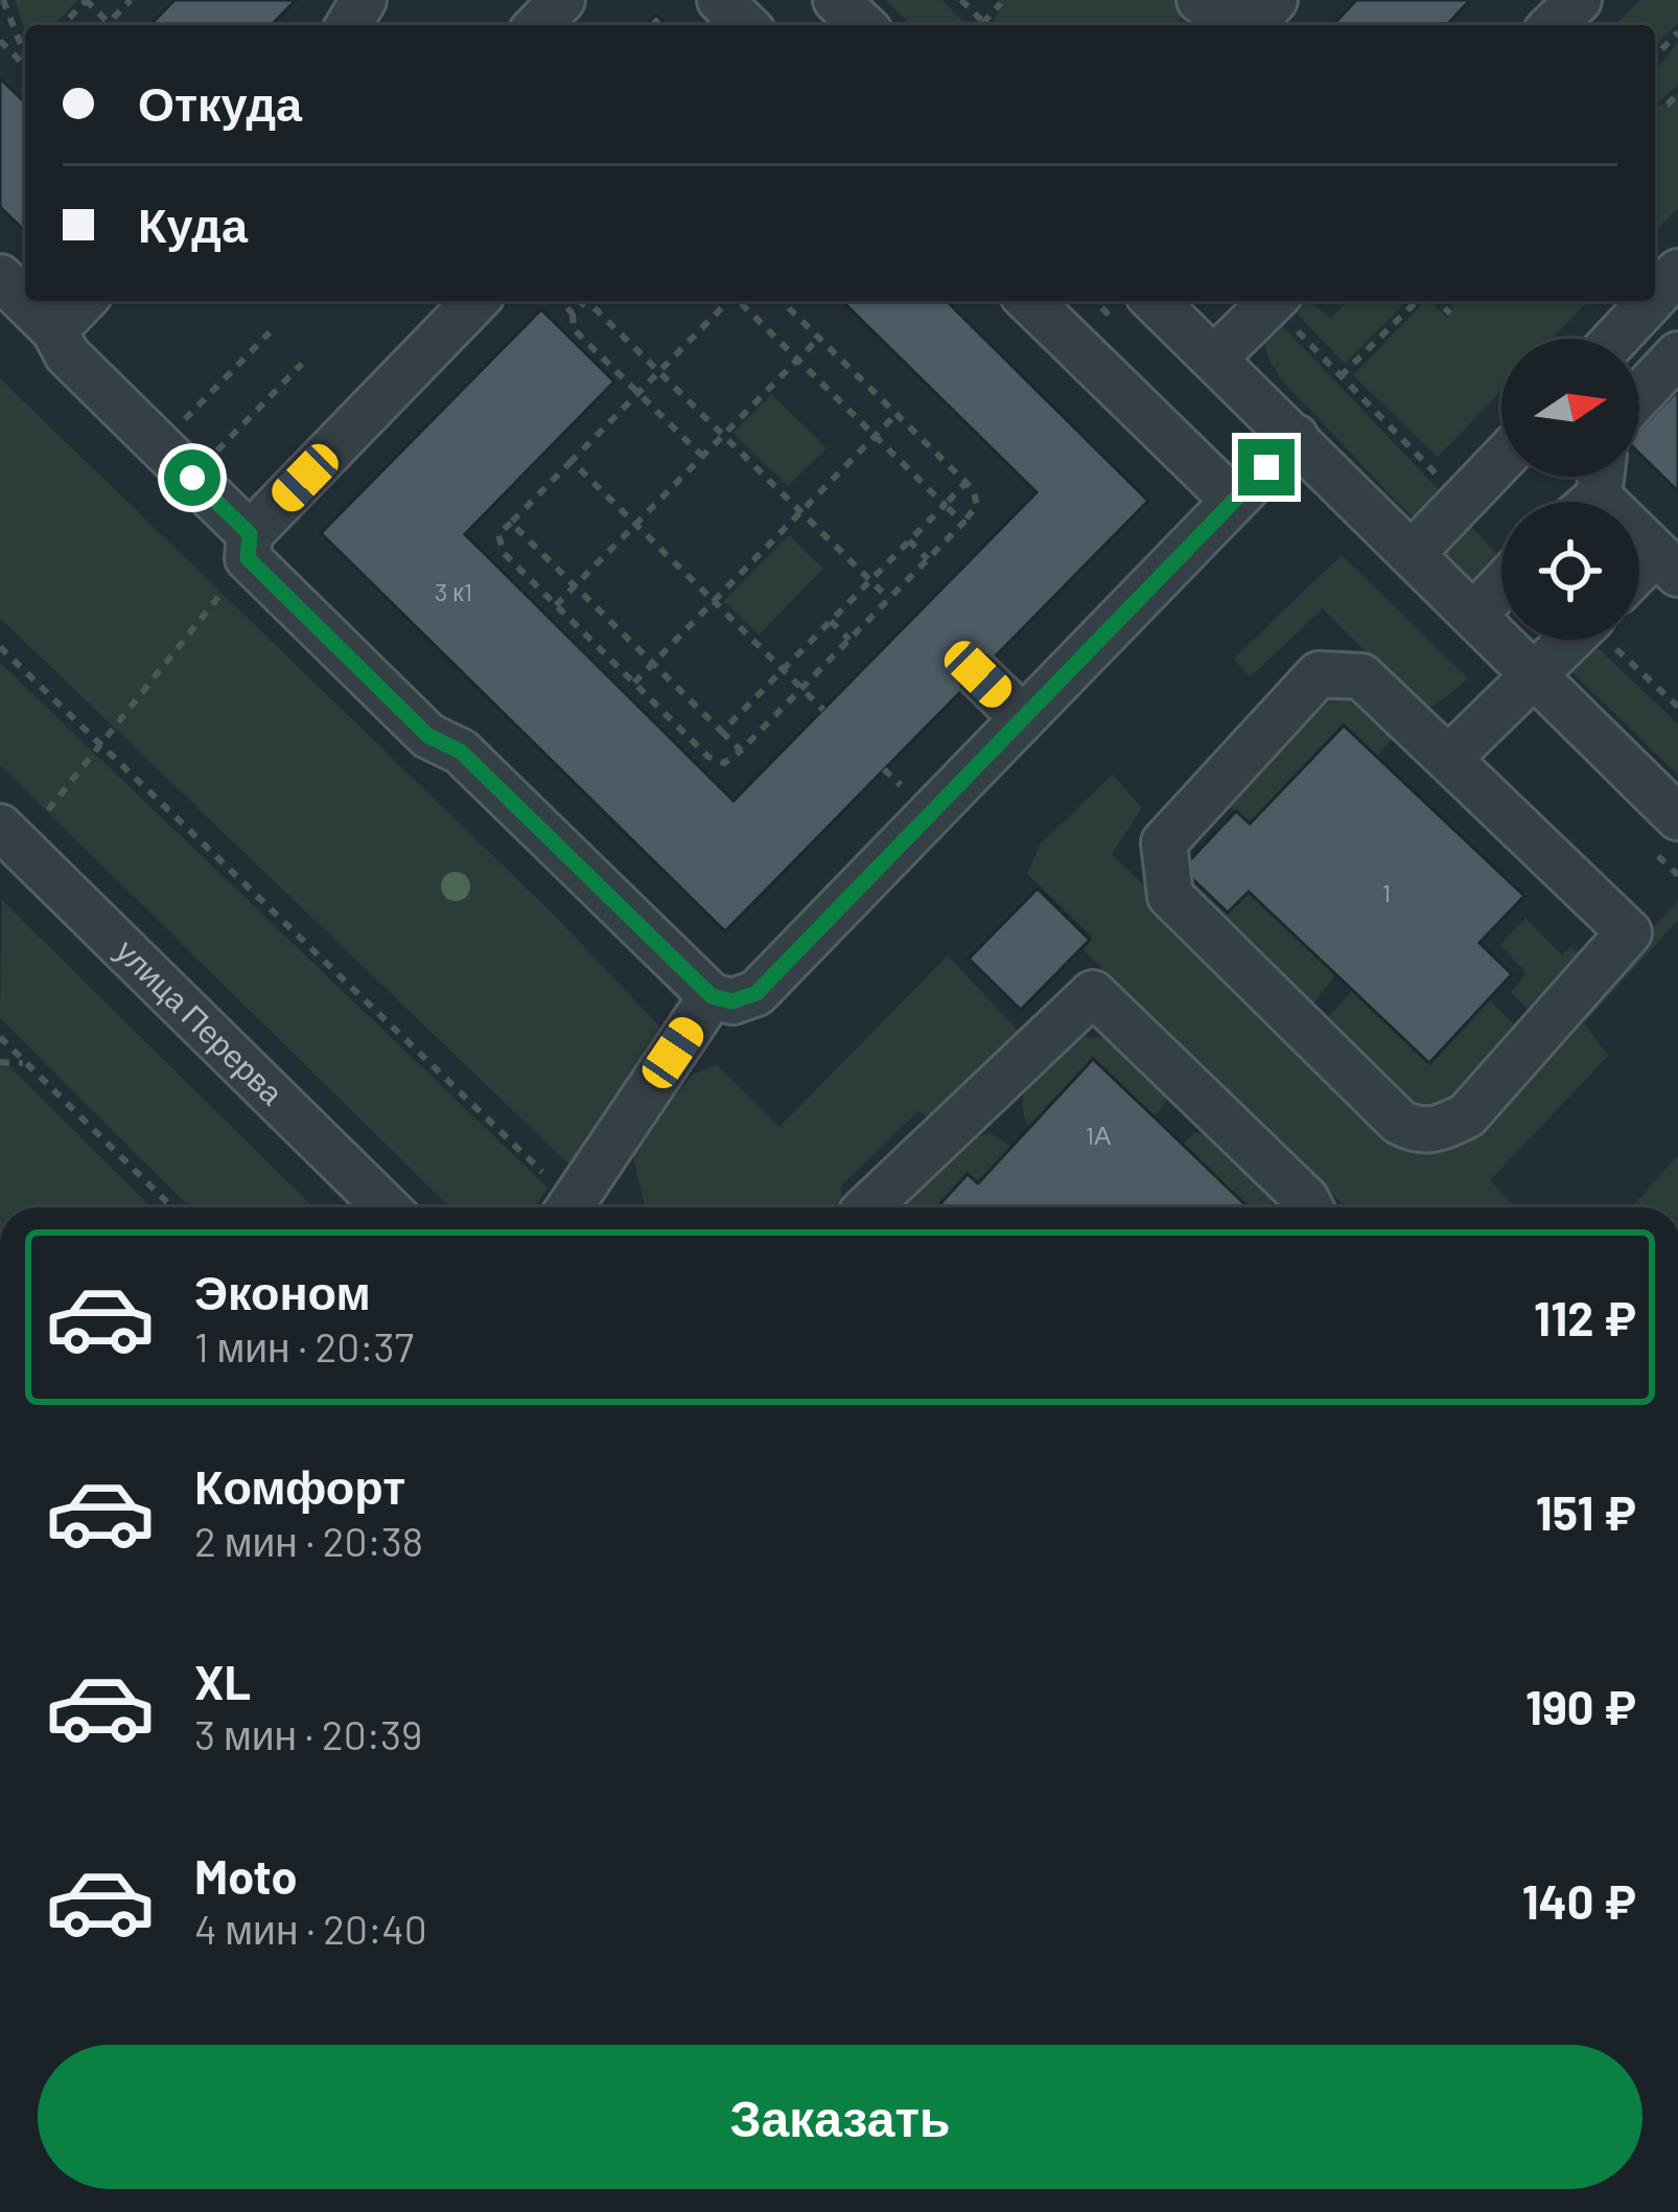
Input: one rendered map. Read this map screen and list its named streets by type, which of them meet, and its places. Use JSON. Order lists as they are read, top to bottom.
{
  "streets": {
    "street": ["улица Перерва"]
  },
  "house_numbers": ["3 к1", "1", "1А"],
  "north": "right",
  "page": {
    "banner": ["Откуда", "Куда"],
    "list": [
      {
        "name": "Эконом",
        "note": "1 мин · 20:37",
        "value": "112 ₽"
      },
      {
        "name": "Комфорт",
        "note": "2 мин · 20:38",
        "value": "151 ₽"
      },
      {
        "name": "XL",
        "note": "3 мин · 20:39",
        "value": "190 ₽"
      },
      {
        "name": "Moto",
        "note": "4 мин · 20:40",
        "value": "140 ₽"
      }
    ],
    "buttons": "Заказать"
  }
}
